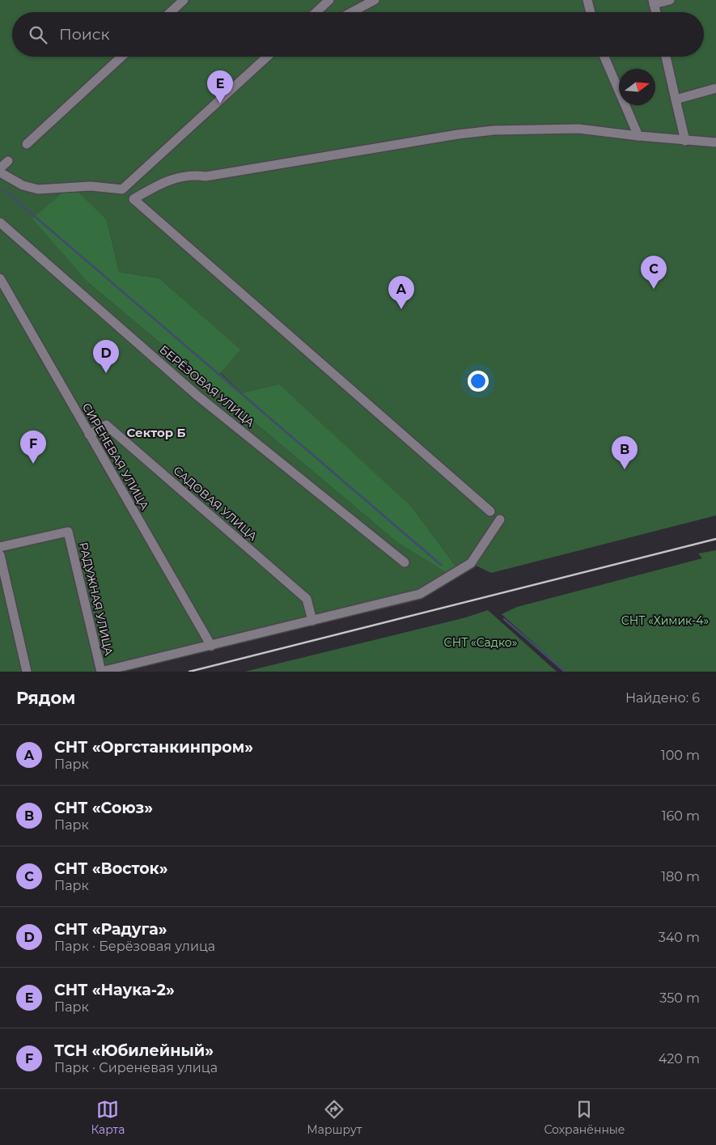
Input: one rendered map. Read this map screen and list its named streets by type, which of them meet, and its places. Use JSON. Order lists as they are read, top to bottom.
{
  "streets": {
    "street": [
      "БЕРЁЗОВАЯ УЛИЦА",
      "СИРЕНЕВАЯ УЛИЦА",
      "САДОВАЯ УЛИЦА",
      "РАДУЖНАЯ УЛИЦА"
    ]
  },
  "crossings": [
    ["СИРЕНЕВАЯ УЛИЦА", "САДОВАЯ УЛИЦА"]
  ],
  "districts": ["Сектор Б"],
  "parks": ["СНТ «Химик-4»", "СНТ «Садко»"],
  "north": "right",
  "page": {
    "search": "Поиск",
    "pins": [
      "E",
      "C",
      "A",
      "D",
      "F",
      "B"
    ],
    "heading": ["Рядом", "Найдено: 6"],
    "list": [
      {
        "mark": "A",
        "name": "СНТ «Оргстанкинпром»",
        "note": "Парк",
        "value": "100 m"
      },
      {
        "mark": "B",
        "name": "СНТ «Союз»",
        "note": "Парк",
        "value": "160 m"
      },
      {
        "mark": "C",
        "name": "СНТ «Восток»",
        "note": "Парк",
        "value": "180 m"
      },
      {
        "mark": "D",
        "name": "СНТ «Радуга»",
        "note": "Парк · Берёзовая улица",
        "value": "340 m"
      },
      {
        "mark": "E",
        "name": "СНТ «Наука-2»",
        "note": "Парк",
        "value": "350 m"
      },
      {
        "mark": "F",
        "name": "ТСН «Юбилейный»",
        "note": "Парк · Сиреневая улица",
        "value": "420 m"
      }
    ],
    "nav": ["Карта", "Маршрут", "Сохранённые"]
  }
}
